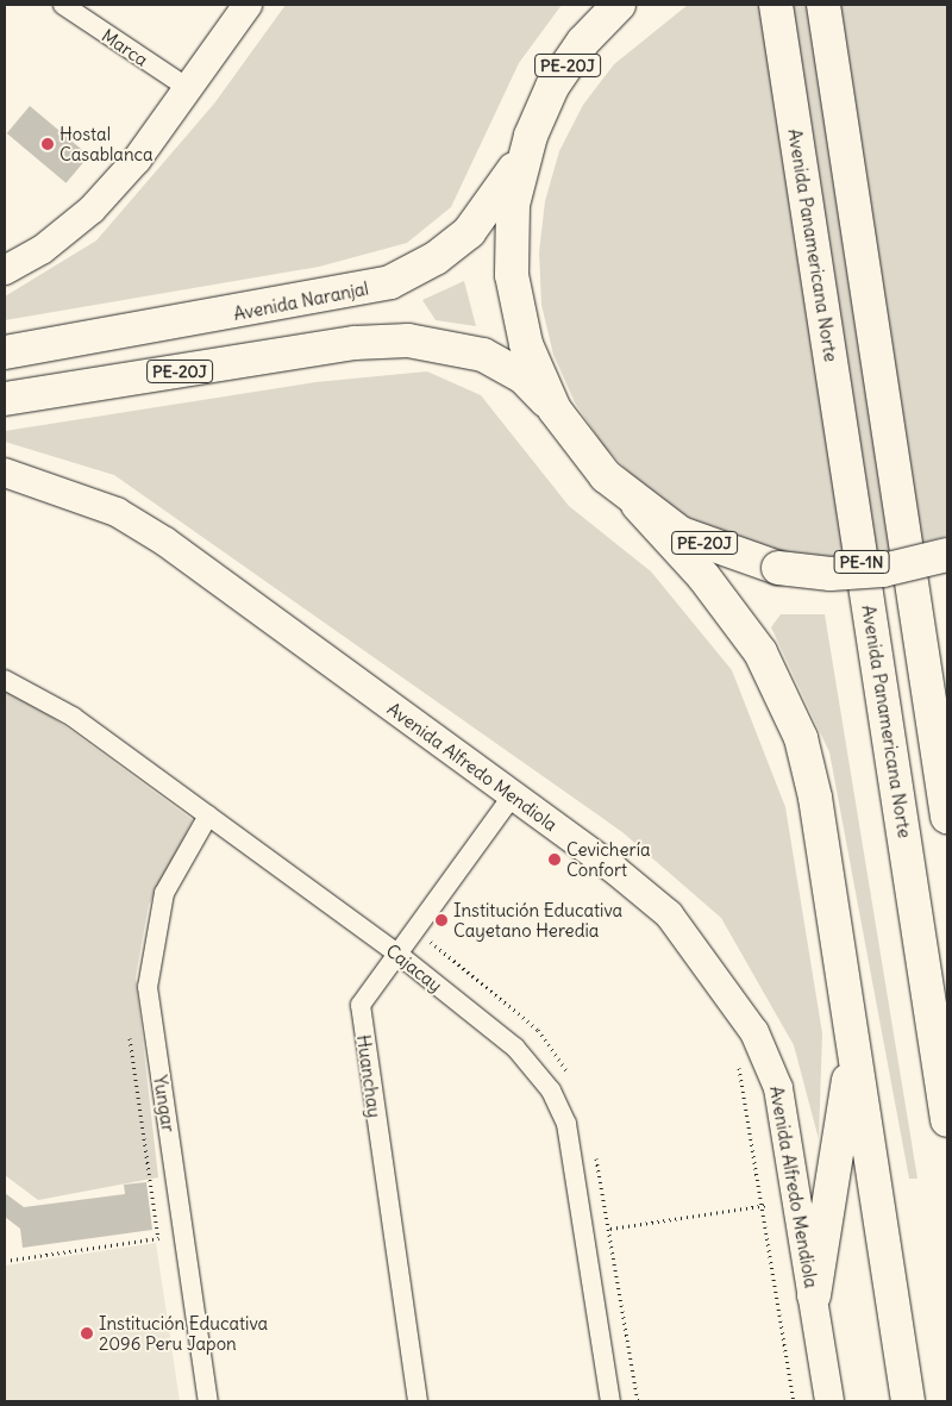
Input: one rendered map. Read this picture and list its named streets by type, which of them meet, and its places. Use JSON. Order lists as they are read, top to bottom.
{
  "streets": {
    "highway": [
      "PE-20J",
      "Avenida Panamericana Norte",
      "Avenida Naranjal",
      "PE-1N"
    ],
    "main road": ["Avenida Alfredo Mendiola"],
    "street": [
      "Marca",
      "Cajacay",
      "Huanchay",
      "Yungar"
    ]
  },
  "crossings": [
    ["PE-20J", "Avenida Naranjal"],
    ["Avenida Alfredo Mendiola", "Huanchay"],
    ["Cajacay", "Huanchay"],
    ["Cajacay", "Yungar"]
  ],
  "places": [
    "Hostal Casablanca",
    "Cevichería Confort",
    "Institución Educativa Cayetano Heredia",
    "Institución Educativa 2096 Peru Japon"
  ]
}
